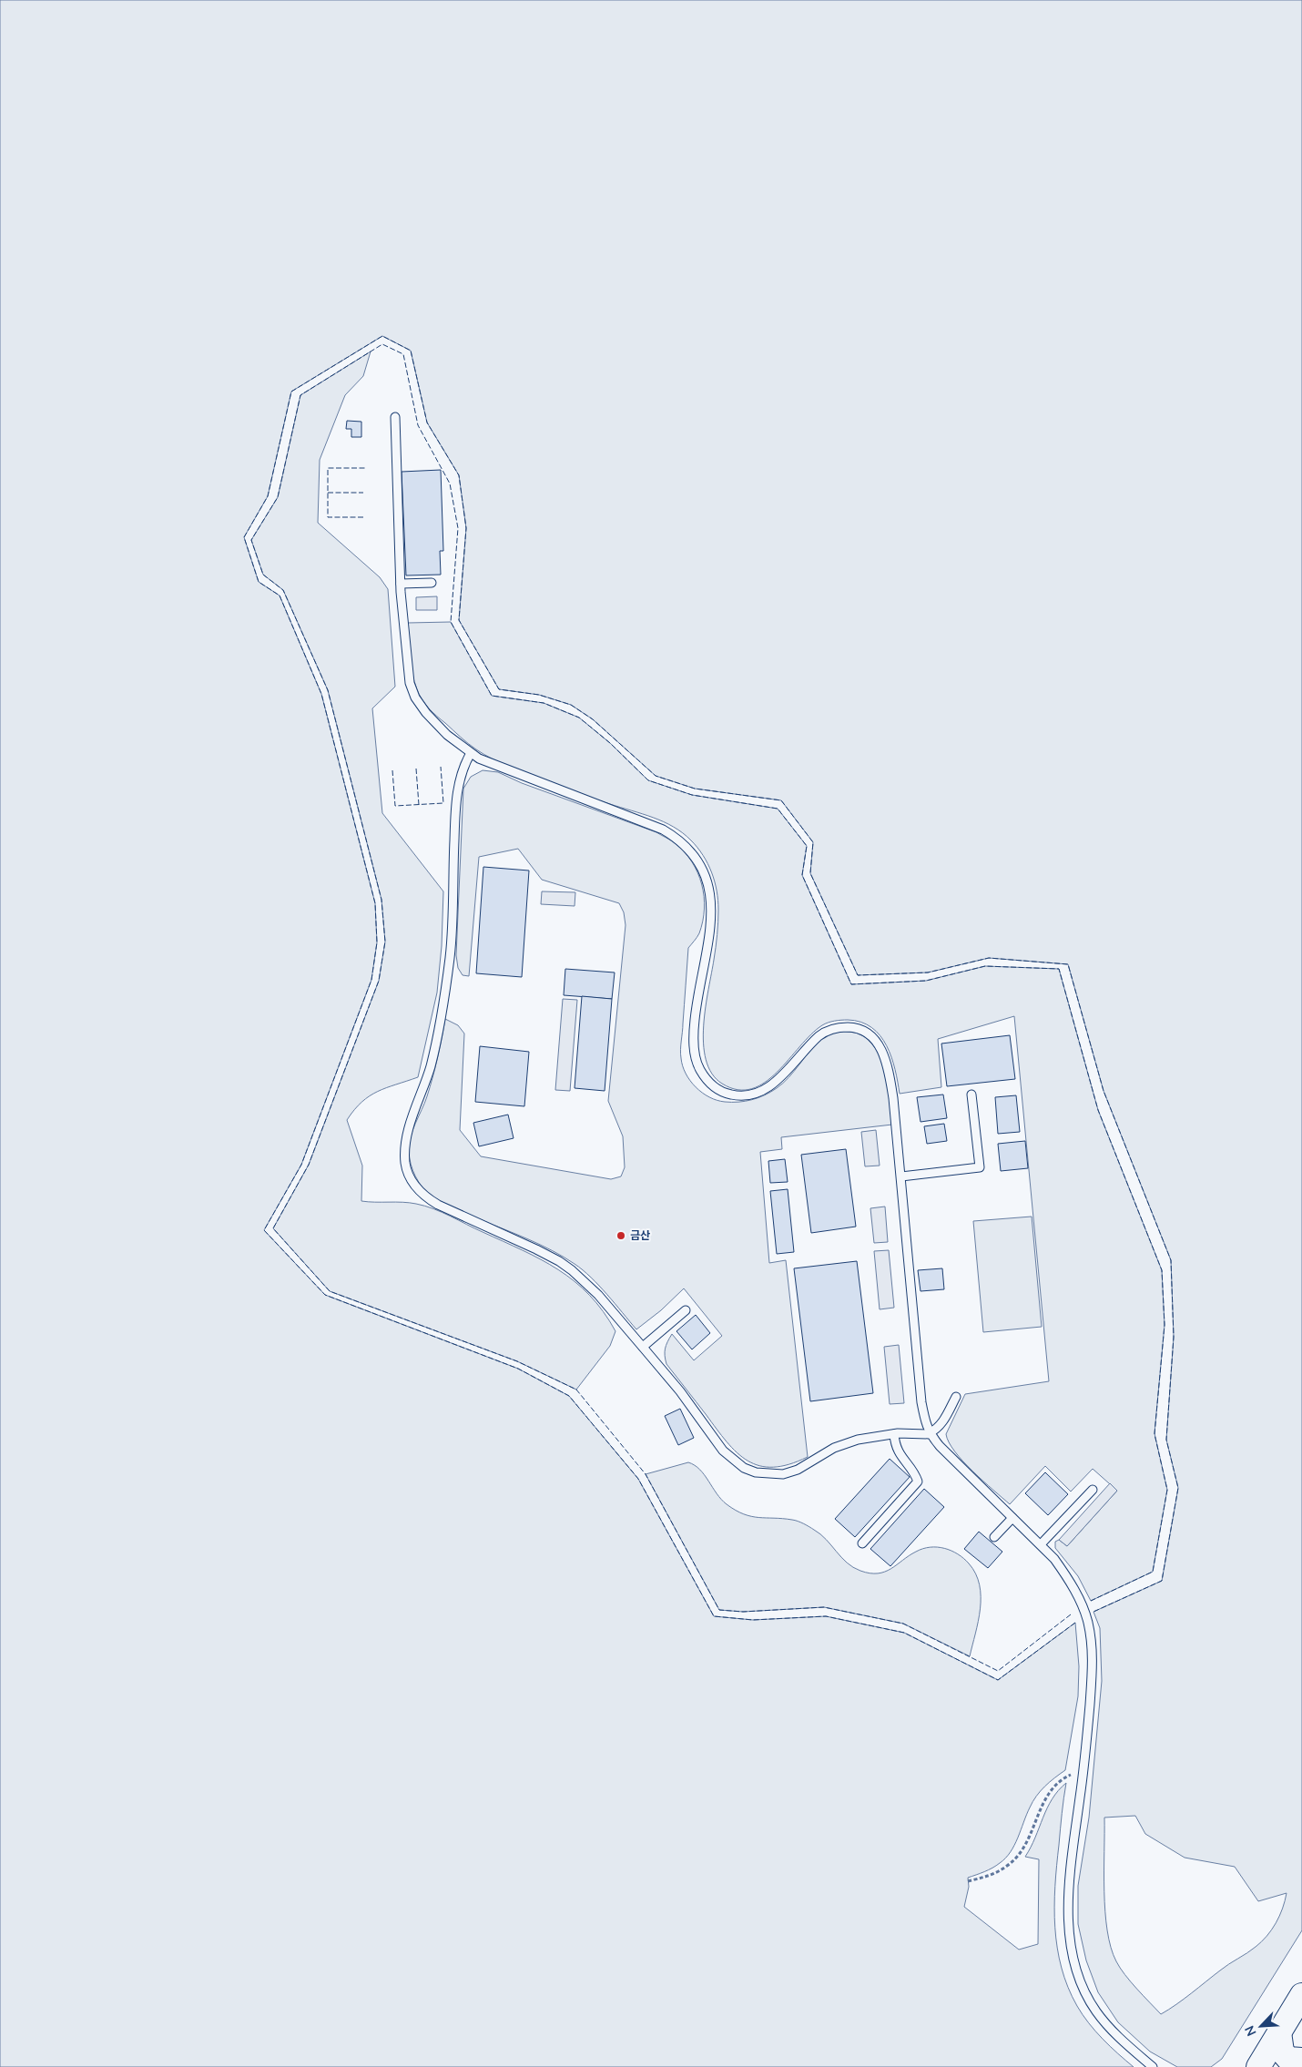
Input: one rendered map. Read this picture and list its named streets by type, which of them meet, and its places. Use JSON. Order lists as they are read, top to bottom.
{
  "places": ["금산"],
  "north": "bottom left"
}
